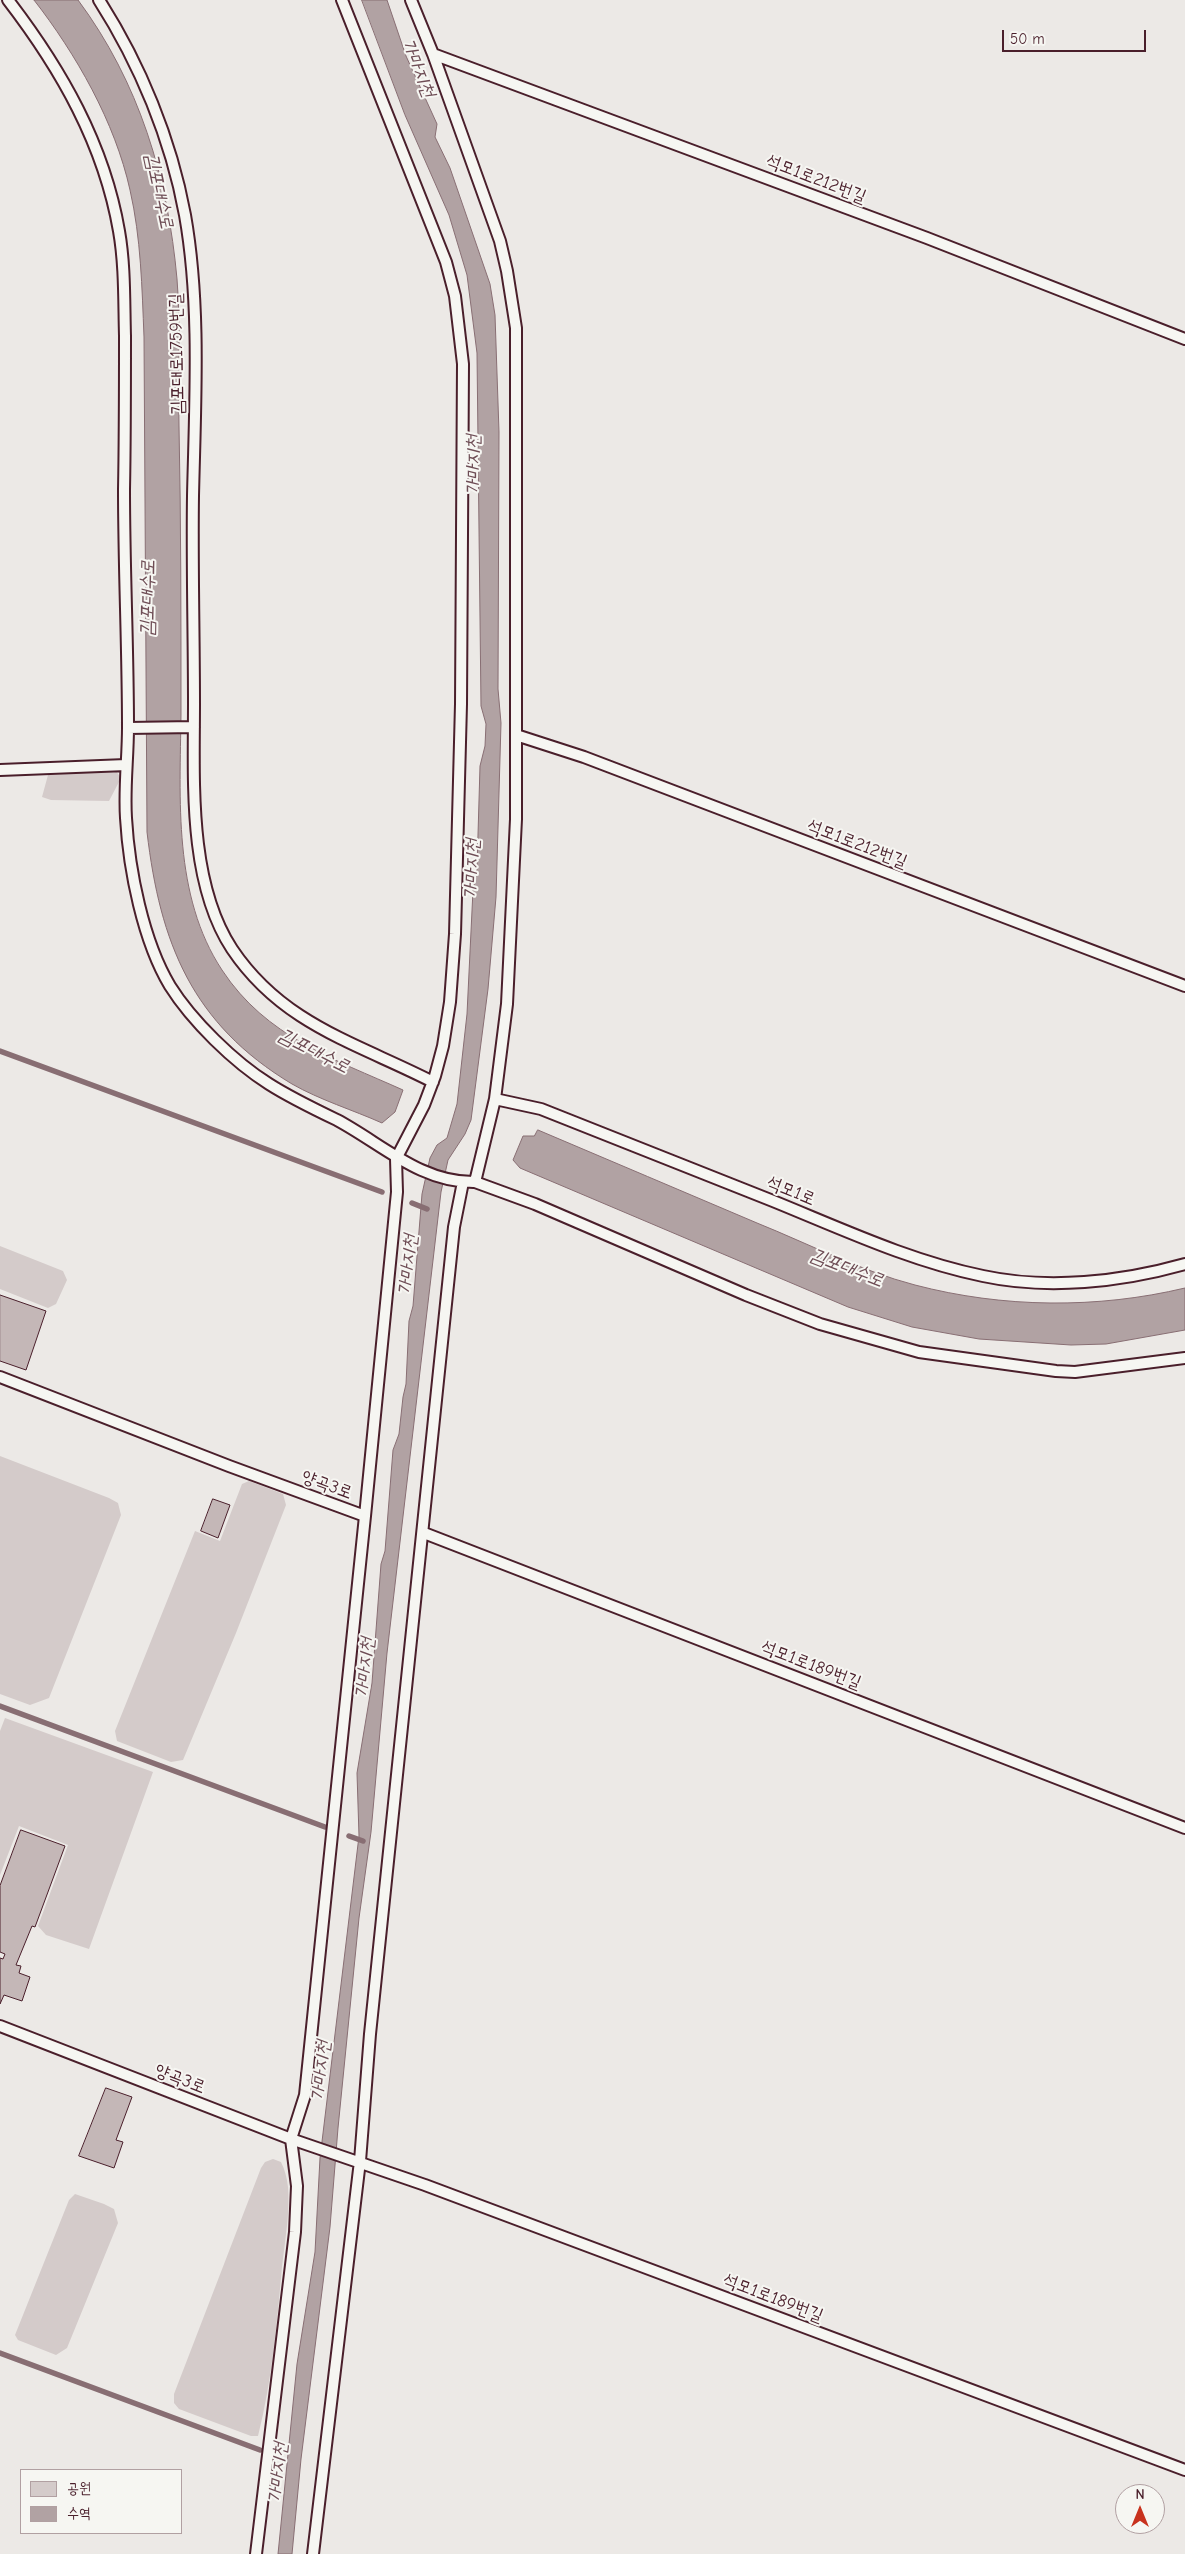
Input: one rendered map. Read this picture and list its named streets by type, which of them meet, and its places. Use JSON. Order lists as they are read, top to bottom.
{
  "streets": {
    "lane": [
      "석모1로212번길",
      "김포대로1759번길",
      "석모1로",
      "양곡3로",
      "석모1로189번길"
    ]
  },
  "crossings": [
    ["양곡3로", "석모1로189번길"]
  ],
  "water": ["가마지천", "김포대수로"],
  "legend": ["공원", "수역"],
  "scale_bar": "50 m",
  "north": "top"
}
